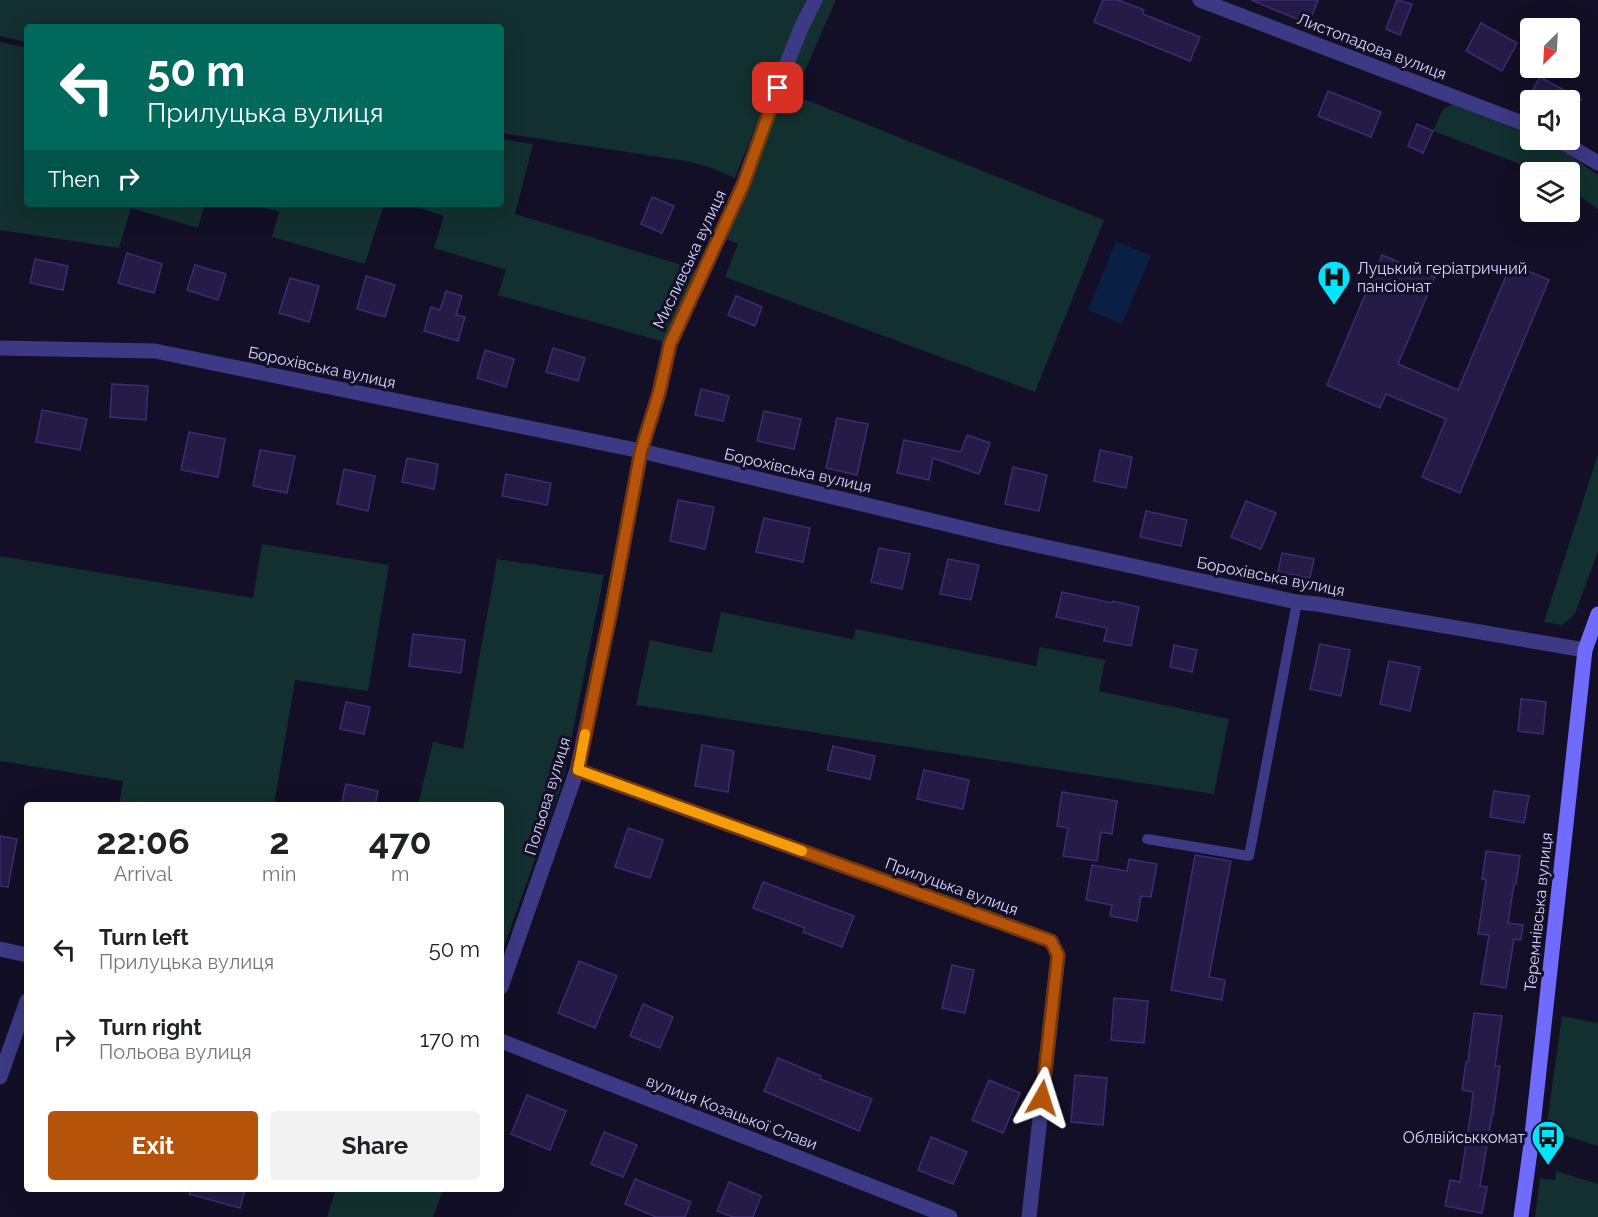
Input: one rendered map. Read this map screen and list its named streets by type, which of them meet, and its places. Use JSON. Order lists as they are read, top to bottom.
{
  "streets": {
    "street": [
      "Листопадова вулиця",
      "Мисливська вулиця",
      "Борохівська вулиця",
      "Польова вулиця",
      "Прилуцька вулиця",
      "Теремнівська вулиця",
      "вулиця Козацької Слави"
    ]
  },
  "crossings": [
    ["Мисливська вулиця", "Борохівська вулиця"],
    ["Мисливська вулиця", "Польова вулиця"],
    ["Борохівська вулиця", "Теремнівська вулиця"],
    ["Польова вулиця", "Прилуцька вулиця"]
  ],
  "places": {
    "hospital": ["Луцький геріатричний пансіонат"],
    "bus stop": ["Облвійськкомат"]
  },
  "north": "bottom left",
  "page": {
    "turn": ["50 m", "Прилуцька вулиця"],
    "then": "Then",
    "eta": [
      "22:06",
      "Arrival",
      "2",
      "min",
      "470",
      "m"
    ],
    "list": [
      {
        "name": "Turn left",
        "note": "Прилуцька вулиця",
        "value": "50 m"
      },
      {
        "name": "Turn right",
        "note": "Польова вулиця",
        "value": "170 m"
      }
    ],
    "buttons": ["Exit", "Share"]
  }
}
